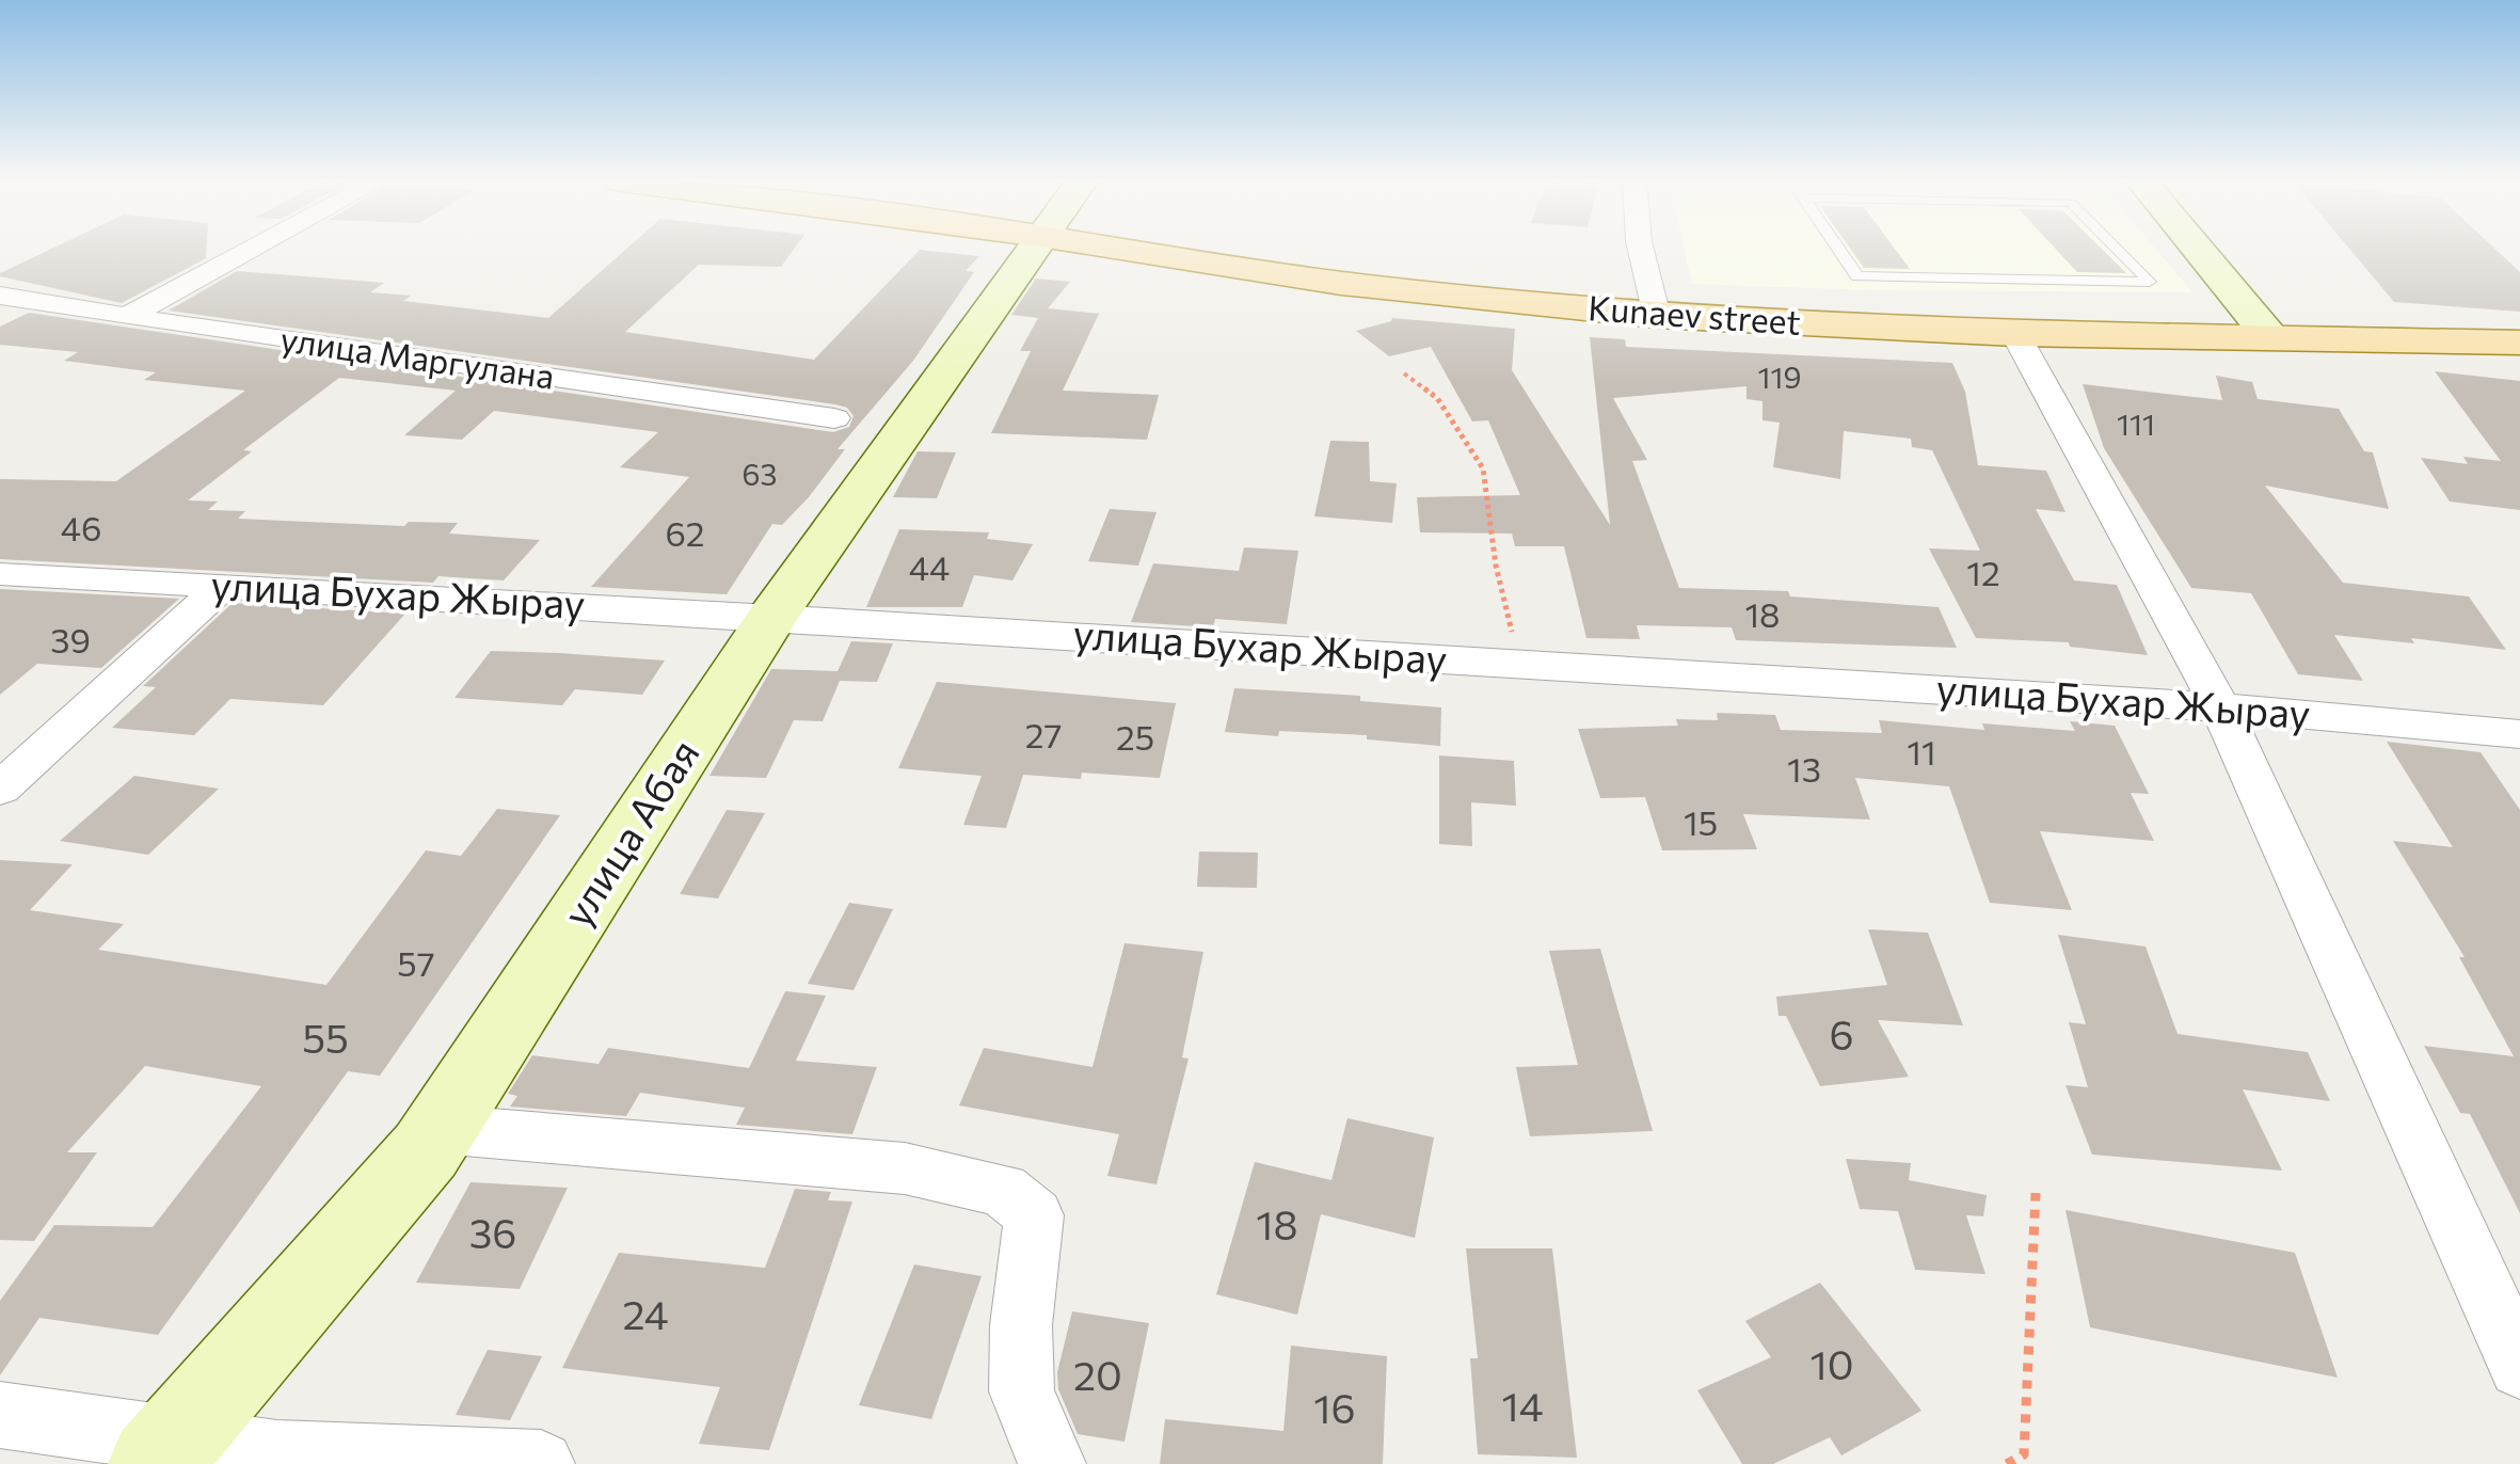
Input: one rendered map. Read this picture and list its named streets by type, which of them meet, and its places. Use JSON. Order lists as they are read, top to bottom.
{
  "streets": {
    "main road": ["Kunaev street"],
    "street": ["улица Маргулана", "улица Бухар Жырау", "улица Абая"]
  },
  "crossings": [
    ["улица Бухар Жырау", "улица Абая"]
  ],
  "house_numbers": [
    "119",
    "111",
    "63",
    "46",
    "62",
    "44",
    "12",
    "18",
    "39",
    "27",
    "25",
    "11",
    "13",
    "15",
    "57",
    "6",
    "55",
    "18",
    "36",
    "24",
    "10",
    "20",
    "14",
    "16"
  ]
}
